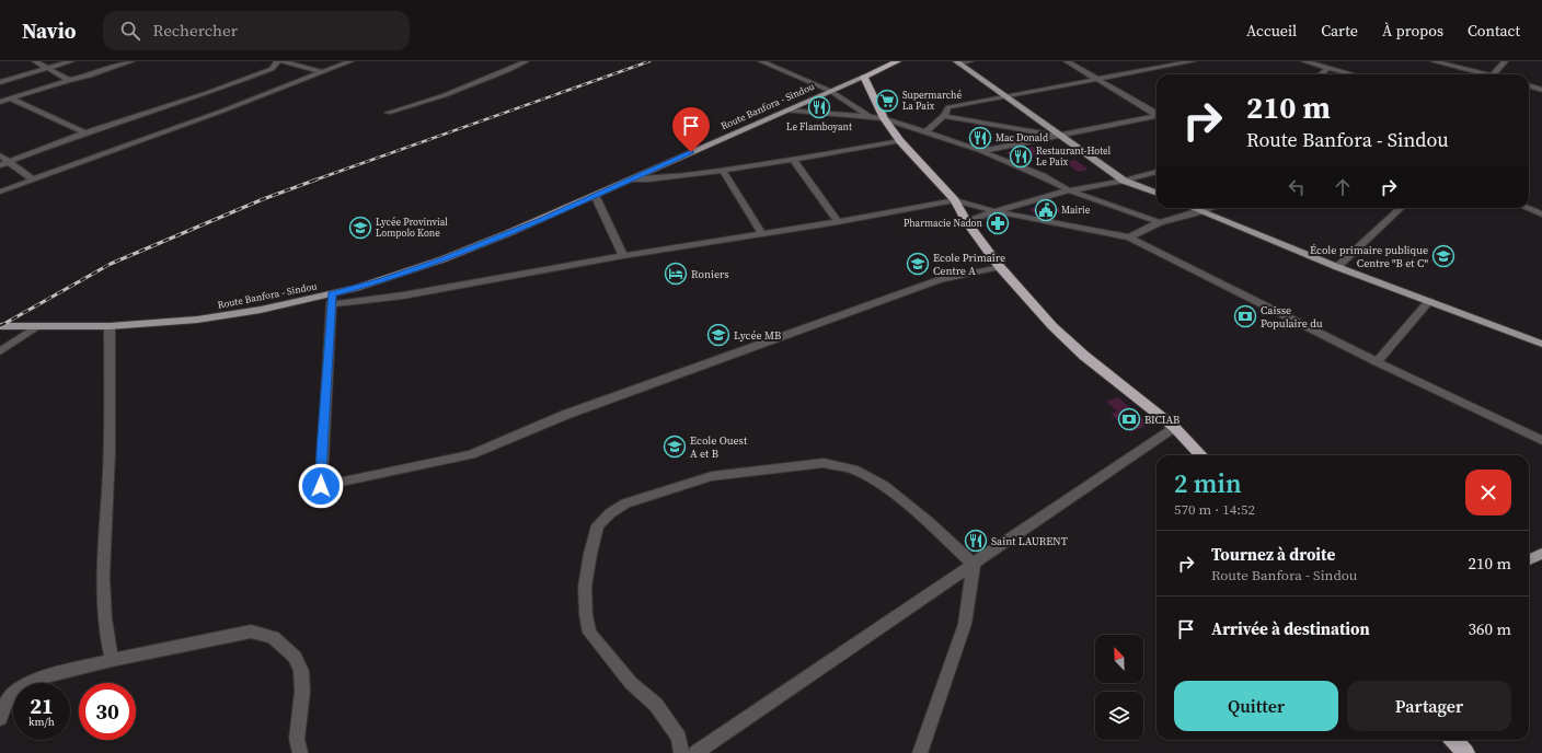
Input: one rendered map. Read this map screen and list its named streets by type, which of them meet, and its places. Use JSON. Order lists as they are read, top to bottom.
{
  "streets": {
    "main road": ["Route Banfora - Sindou"]
  },
  "places": {
    "supermarket": ["Supermarché La Paix"],
    "restaurant": [
      "Le Flamboyant",
      "Mac Donald",
      "Restaurant-Hotel Le Paix",
      "Saint LAURENT"
    ],
    "public building": ["Mairie"],
    "pharmacy": ["Pharmacie Nadon"],
    "school or university": [
      "Lycée Provinvial Lompolo Kone",
      "École primaire publique Centre \"B et C\"",
      "Ecole Primaire Centre A",
      "Lycée MB",
      "Ecole Ouest A et B"
    ],
    "hotel": ["Roniers"],
    "bank": ["Caisse Populaire du", "BICIAB"]
  },
  "north": "top left",
  "page": {
    "header": "Navio",
    "search": "Rechercher",
    "nav": [
      "Accueil",
      "Carte",
      "À propos",
      "Contact"
    ],
    "turn": ["210 m", "Route Banfora - Sindou"],
    "heading": ["2 min", "570 m · 14:52"],
    "list": [
      {
        "name": "Tournez à droite",
        "note": "Route Banfora - Sindou",
        "value": "210 m"
      },
      {
        "name": "Arrivée à destination",
        "value": "360 m"
      }
    ],
    "buttons": ["Quitter", "Partager"],
    "speed": "21 km/h",
    "limit": "30"
  }
}
